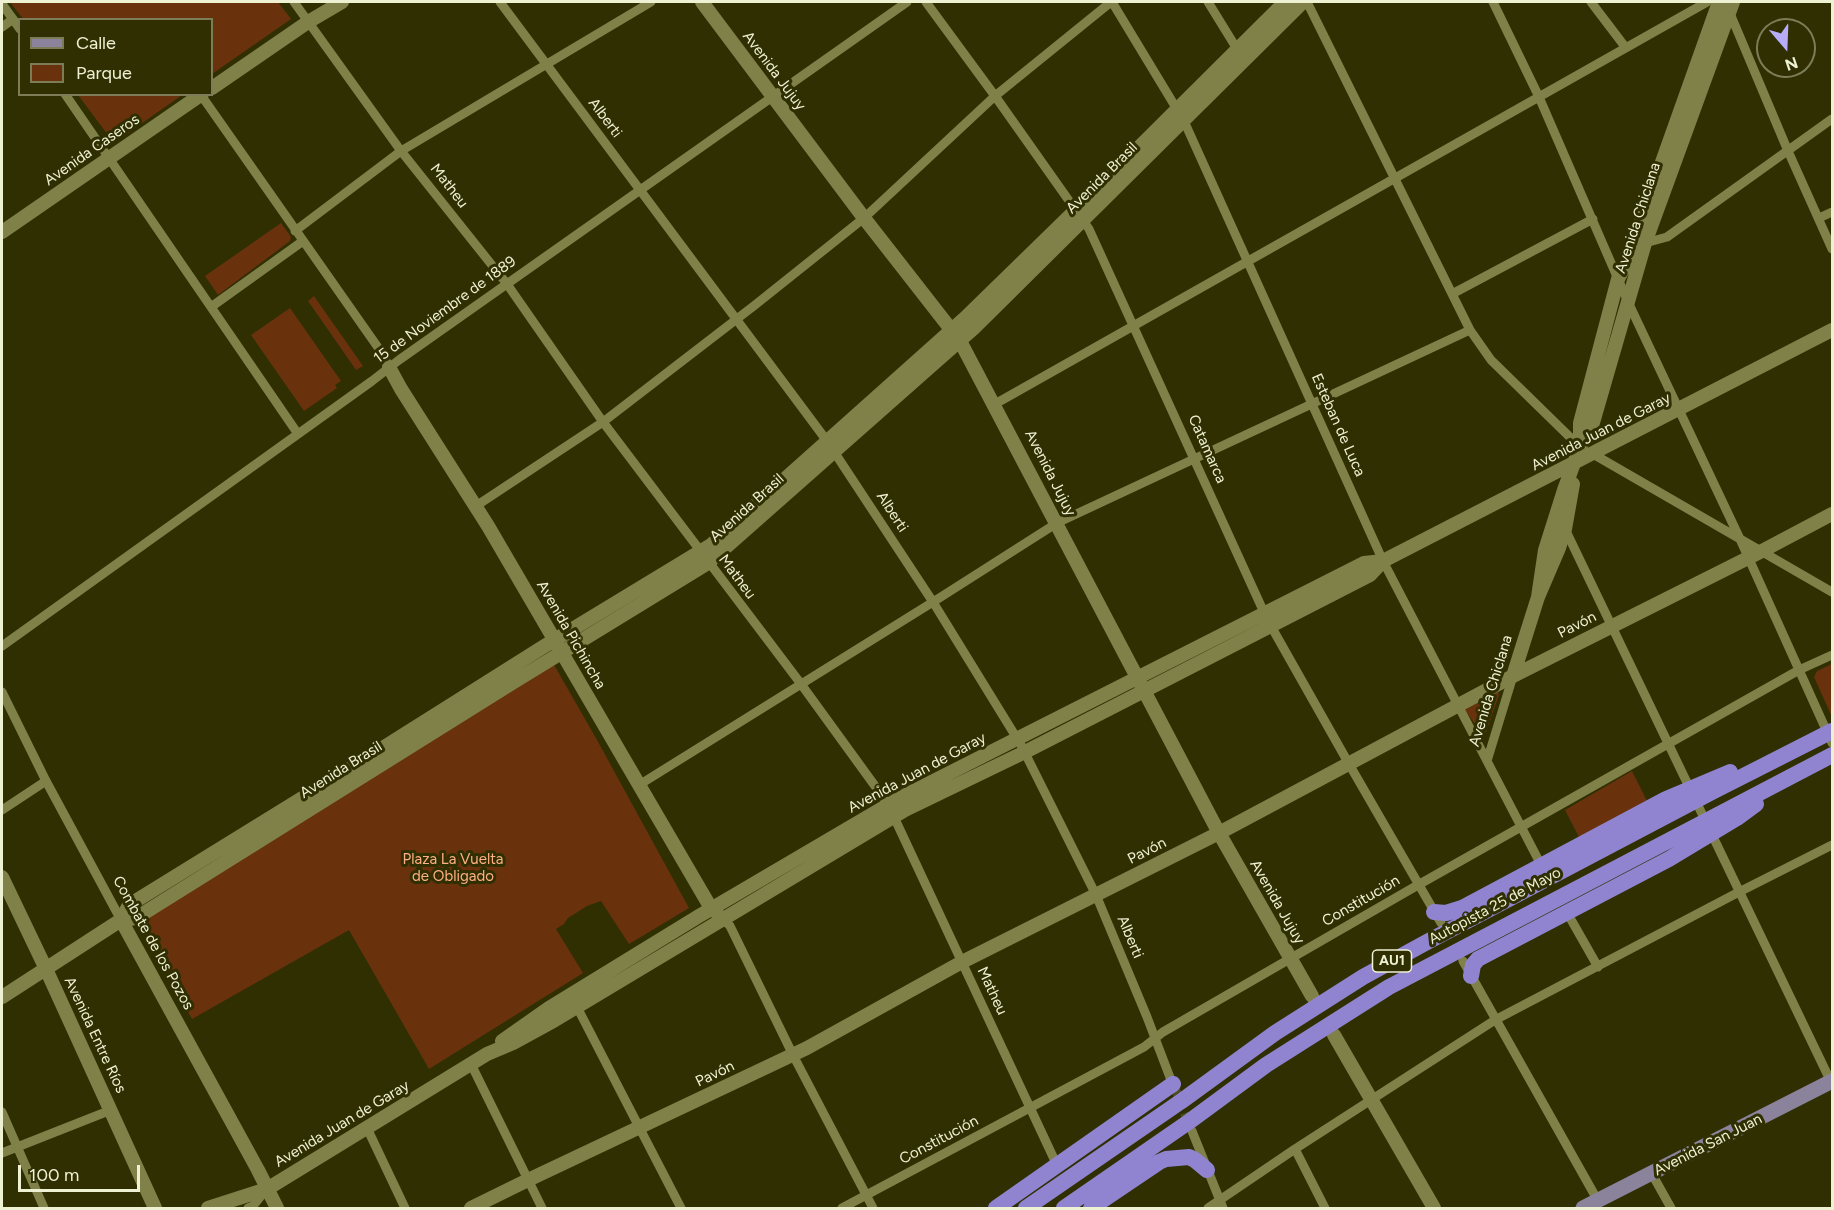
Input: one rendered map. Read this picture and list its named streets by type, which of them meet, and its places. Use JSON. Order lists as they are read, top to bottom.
{
  "streets": {
    "highway": ["Autopista 25 de Mayo", "AU1"],
    "main road": [
      "Avenida Jujuy",
      "Avenida Caseros",
      "Avenida Brasil",
      "Avenida Chiclana",
      "Avenida Juan de Garay",
      "Pavón",
      "Avenida Pichincha",
      "Combate de los Pozos",
      "Avenida Entre Ríos",
      "Avenida San Juan"
    ],
    "street": [
      "Alberti",
      "Matheu",
      "15 de Noviembre de 1889",
      "Esteban de Luca",
      "Catamarca",
      "Constitución"
    ]
  },
  "crossings": [
    ["Avenida Jujuy", "Avenida Brasil"],
    ["Avenida Jujuy", "15 de Noviembre de 1889"],
    ["Avenida Jujuy", "Avenida Juan de Garay"],
    ["Avenida Jujuy", "Pavón"],
    ["Avenida Jujuy", "Constitución"],
    ["Alberti", "Avenida Brasil"],
    ["Alberti", "15 de Noviembre de 1889"],
    ["Alberti", "Avenida Juan de Garay"],
    ["Alberti", "Pavón"],
    ["Alberti", "Constitución"],
    ["Avenida Brasil", "Matheu"],
    ["Avenida Brasil", "Esteban de Luca"],
    ["Avenida Brasil", "Catamarca"],
    ["Avenida Brasil", "Avenida Pichincha"],
    ["Avenida Brasil", "Combate de los Pozos"],
    ["Avenida Brasil", "Avenida Entre Ríos"],
    ["Matheu", "15 de Noviembre de 1889"],
    ["Matheu", "Avenida Juan de Garay"],
    ["Matheu", "Pavón"],
    ["Matheu", "Constitución"],
    ["Avenida Chiclana", "Esteban de Luca"],
    ["Avenida Chiclana", "Avenida Juan de Garay"],
    ["Avenida Chiclana", "Pavón"],
    ["15 de Noviembre de 1889", "Avenida Pichincha"],
    ["Esteban de Luca", "Avenida Juan de Garay"],
    ["Esteban de Luca", "Pavón"],
    ["Esteban de Luca", "Constitución"],
    ["Avenida Juan de Garay", "Catamarca"],
    ["Avenida Juan de Garay", "Avenida Pichincha"],
    ["Avenida Juan de Garay", "Combate de los Pozos"],
    ["Catamarca", "Pavón"],
    ["Catamarca", "Constitución"]
  ],
  "parks": ["Plaza La Vuelta de Obligado"],
  "legend": ["Calle", "Parque"],
  "scale_bar": "100 m",
  "north": "bottom"
}
